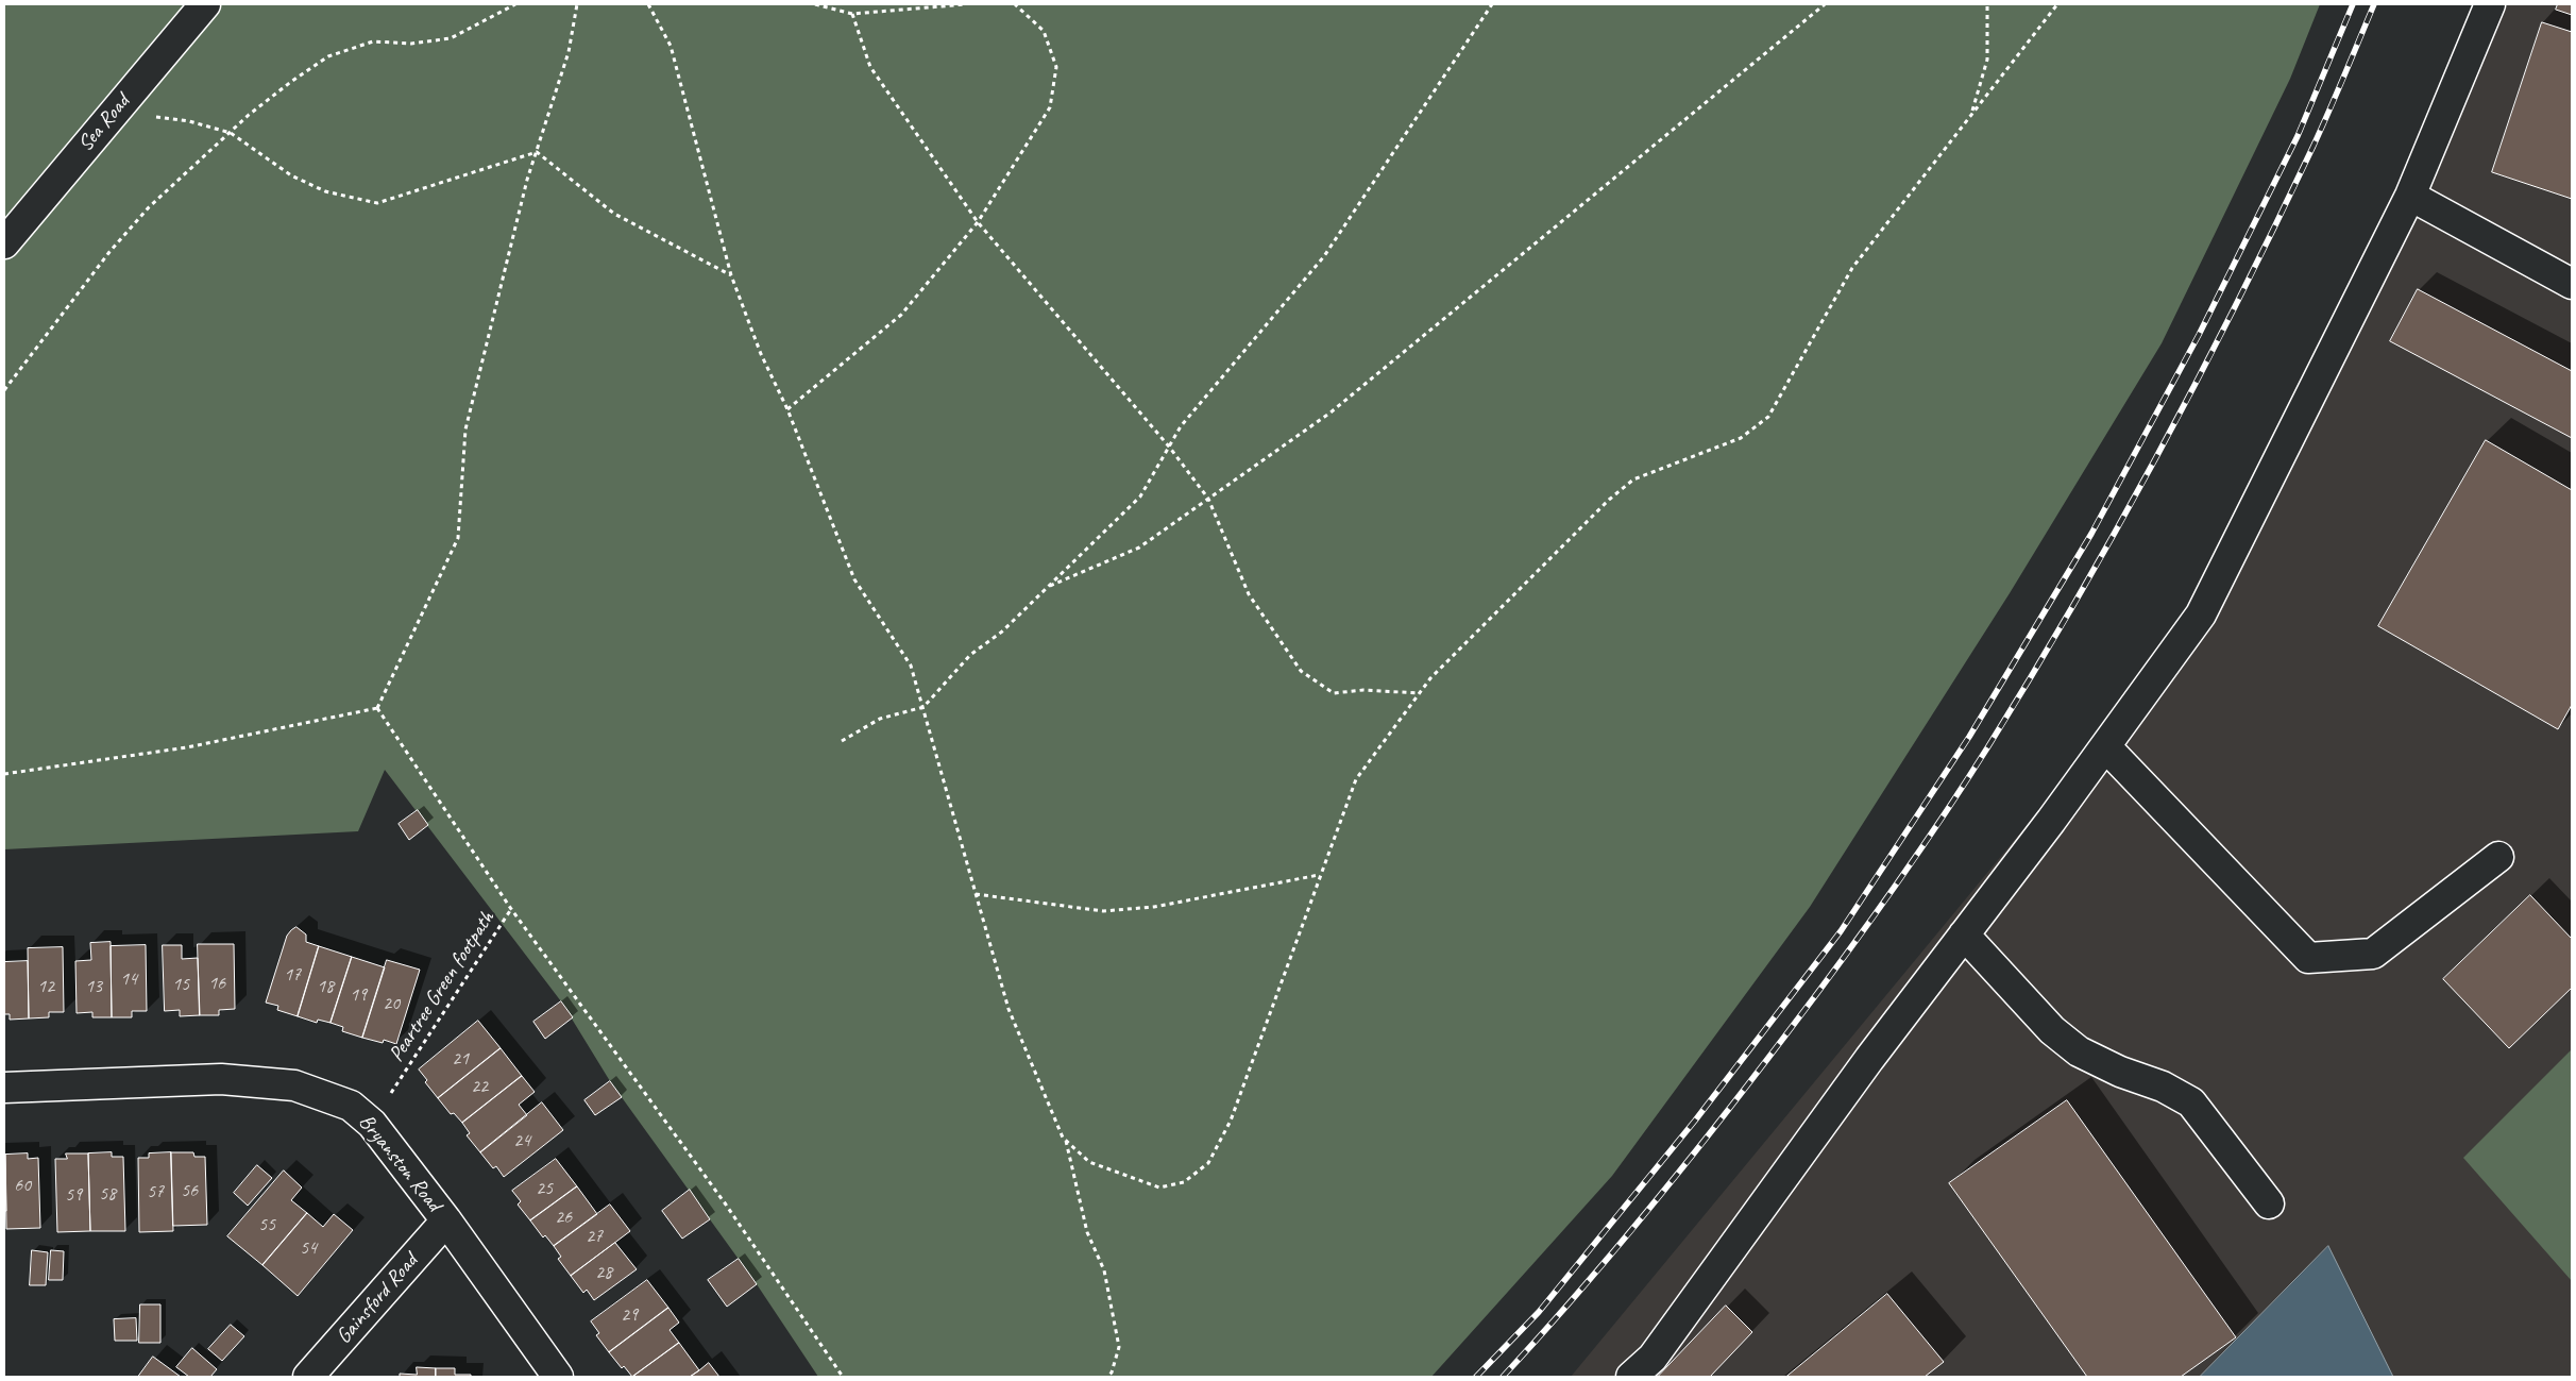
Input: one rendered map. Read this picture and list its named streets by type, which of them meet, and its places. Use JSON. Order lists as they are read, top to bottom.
{
  "streets": {
    "street": ["Sea Road", "Bryanston Road", "Gainsford Road"],
    "path": ["Peartree Green footpath"]
  },
  "crossings": [
    ["Peartree Green footpath", "Bryanston Road"],
    ["Bryanston Road", "Gainsford Road"]
  ],
  "house_numbers": [
    "17",
    "14",
    "16",
    "15",
    "12",
    "13",
    "18",
    "19",
    "20",
    "21",
    "22",
    "24",
    "60",
    "25",
    "56",
    "57",
    "58",
    "59",
    "26",
    "55",
    "27",
    "54",
    "28",
    "29"
  ]
}
